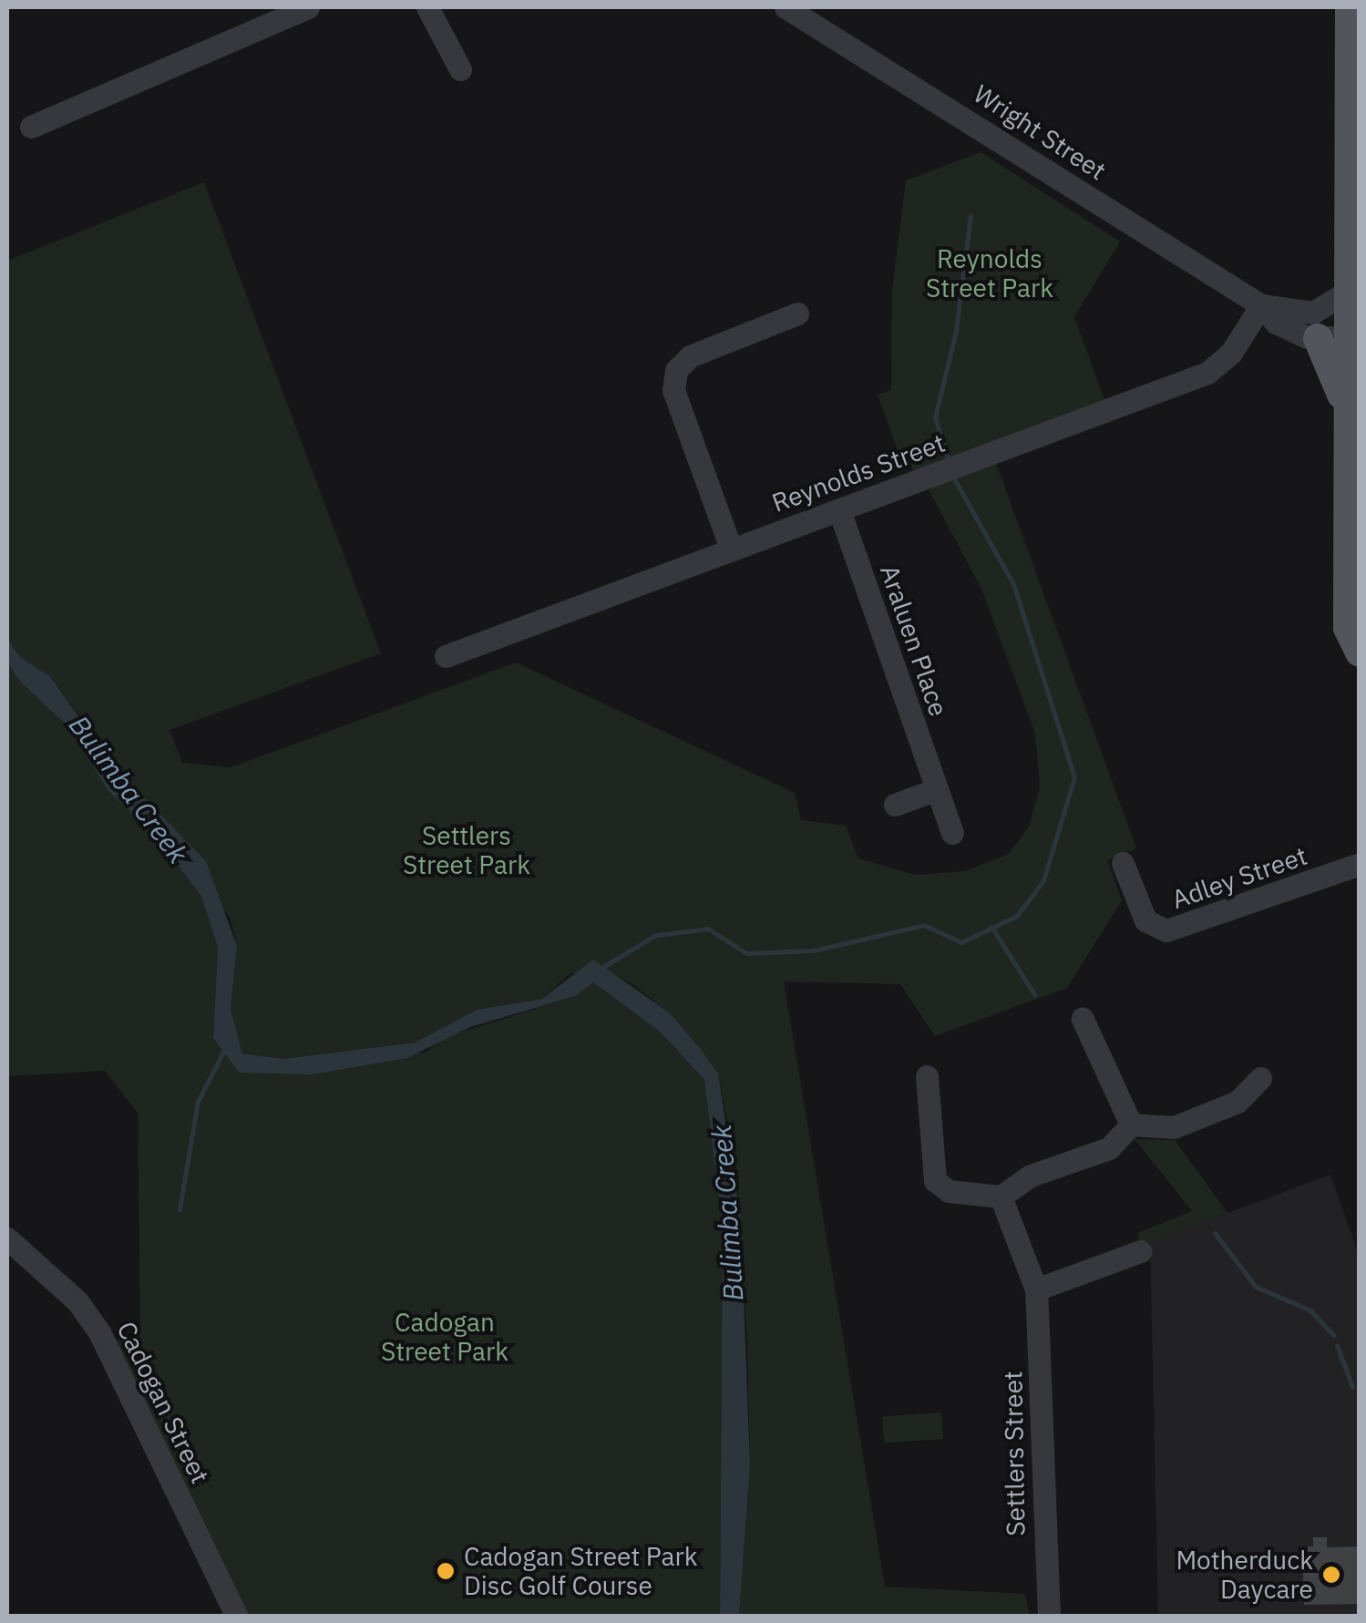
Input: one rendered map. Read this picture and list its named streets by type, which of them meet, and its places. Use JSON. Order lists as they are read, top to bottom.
{
  "streets": {
    "street": [
      "Wright Street",
      "Reynolds Street",
      "Araluen Place",
      "Adley Street",
      "Cadogan Street",
      "Settlers Street"
    ]
  },
  "crossings": [
    ["Wright Street", "Reynolds Street"],
    ["Reynolds Street", "Araluen Place"]
  ],
  "water": ["Bulimba Creek"],
  "parks": ["Reynolds Street Park", "Settlers Street Park", "Cadogan Street Park"],
  "places": ["Cadogan Street Park Disc Golf Course", "Motherduck Daycare"]
}
